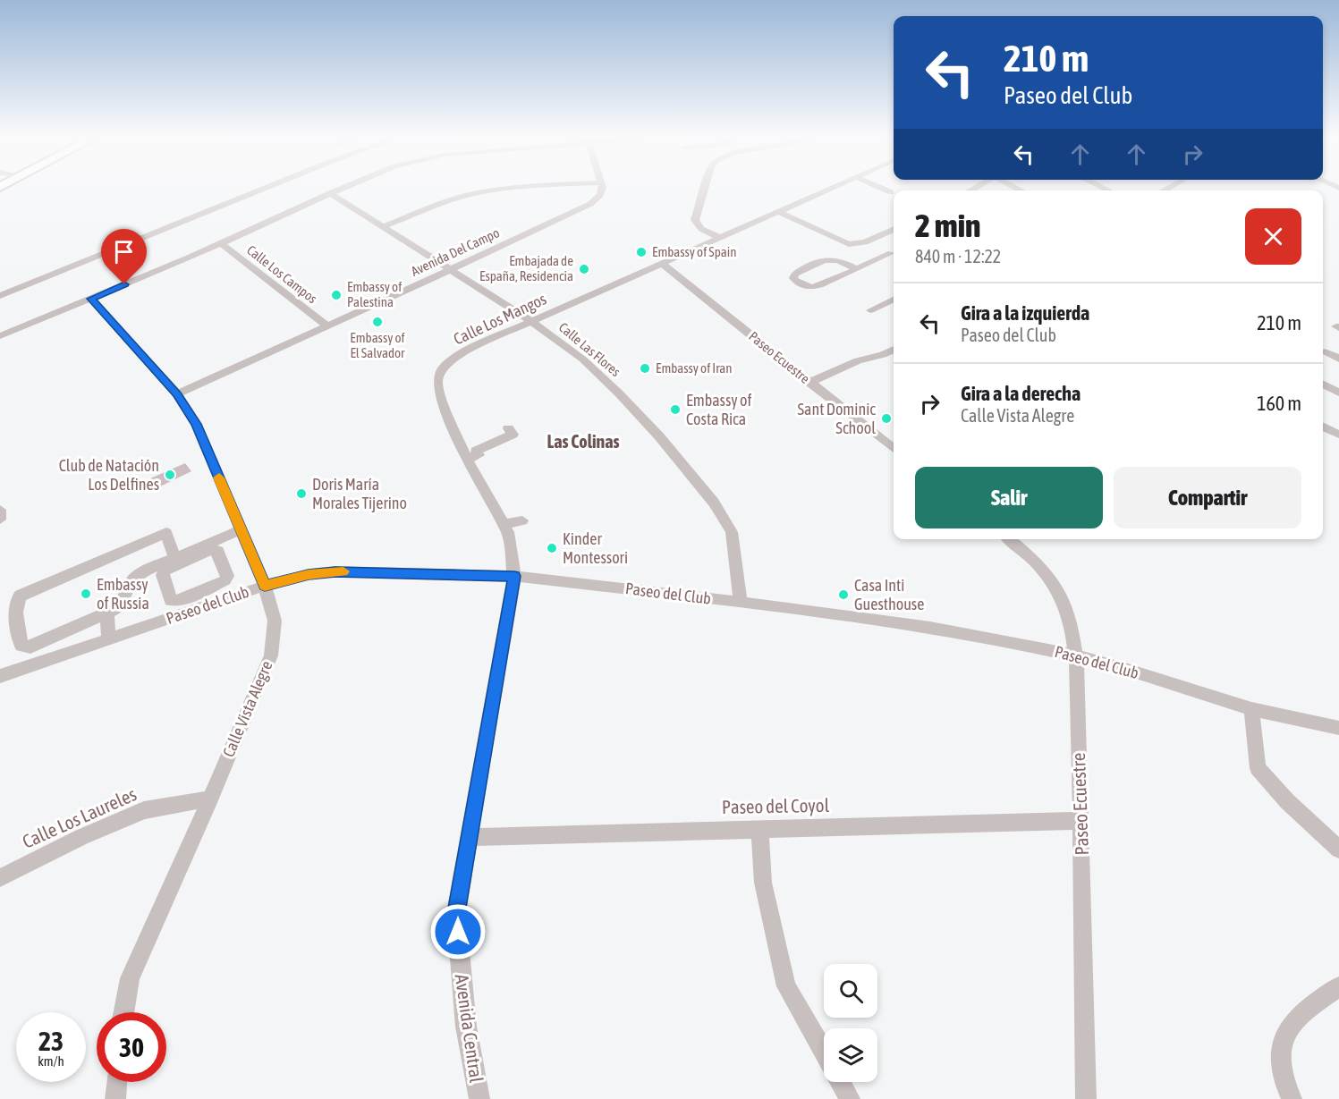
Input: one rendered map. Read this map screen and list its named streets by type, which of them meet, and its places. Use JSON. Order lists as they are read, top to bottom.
{
  "streets": {
    "street": [
      "Avenida Del Campo",
      "Calle Los Campos",
      "Calle Los Mangos",
      "Calle Las Flores",
      "Paseo Ecuestre",
      "Paseo del Club",
      "Calle Vista Alegre",
      "Paseo del Coyol",
      "Calle Los Laureles",
      "Avenida Central"
    ]
  },
  "crossings": [
    ["Avenida Del Campo", "Calle Los Campos"],
    ["Avenida Del Campo", "Calle Las Flores"],
    ["Avenida Del Campo", "Calle Vista Alegre"],
    ["Calle Los Mangos", "Calle Las Flores"],
    ["Calle Los Mangos", "Paseo Ecuestre"],
    ["Calle Los Mangos", "Paseo del Club"],
    ["Calle Los Mangos", "Avenida Central"],
    ["Calle Las Flores", "Paseo del Club"],
    ["Paseo Ecuestre", "Paseo del Club"],
    ["Paseo Ecuestre", "Paseo del Coyol"],
    ["Paseo del Club", "Calle Vista Alegre"],
    ["Paseo del Club", "Avenida Central"],
    ["Calle Vista Alegre", "Calle Los Laureles"],
    ["Paseo del Coyol", "Avenida Central"]
  ],
  "districts": ["Las Colinas"],
  "places": [
    "Embassy of Spain",
    "Embajada de España, Residencia",
    "Embassy of Palestina",
    "Embassy of El Salvador",
    "Embassy of Iran",
    "Embassy of Costa Rica",
    "Sant Dominic School",
    "Club de Natación Los Delfines",
    "Doris María Morales Tijerino",
    "Kinder Montessori",
    "Embassy of Russia",
    "Casa Inti Guesthouse"
  ],
  "page": {
    "turn": ["210 m", "Paseo del Club"],
    "heading": ["2 min", "840 m · 12:22"],
    "list": [
      {
        "name": "Gira a la izquierda",
        "note": "Paseo del Club",
        "value": "210 m"
      },
      {
        "name": "Gira a la derecha",
        "note": "Calle Vista Alegre",
        "value": "160 m"
      }
    ],
    "buttons": ["Salir", "Compartir"],
    "speed": "23 km/h",
    "limit": "30"
  }
}
